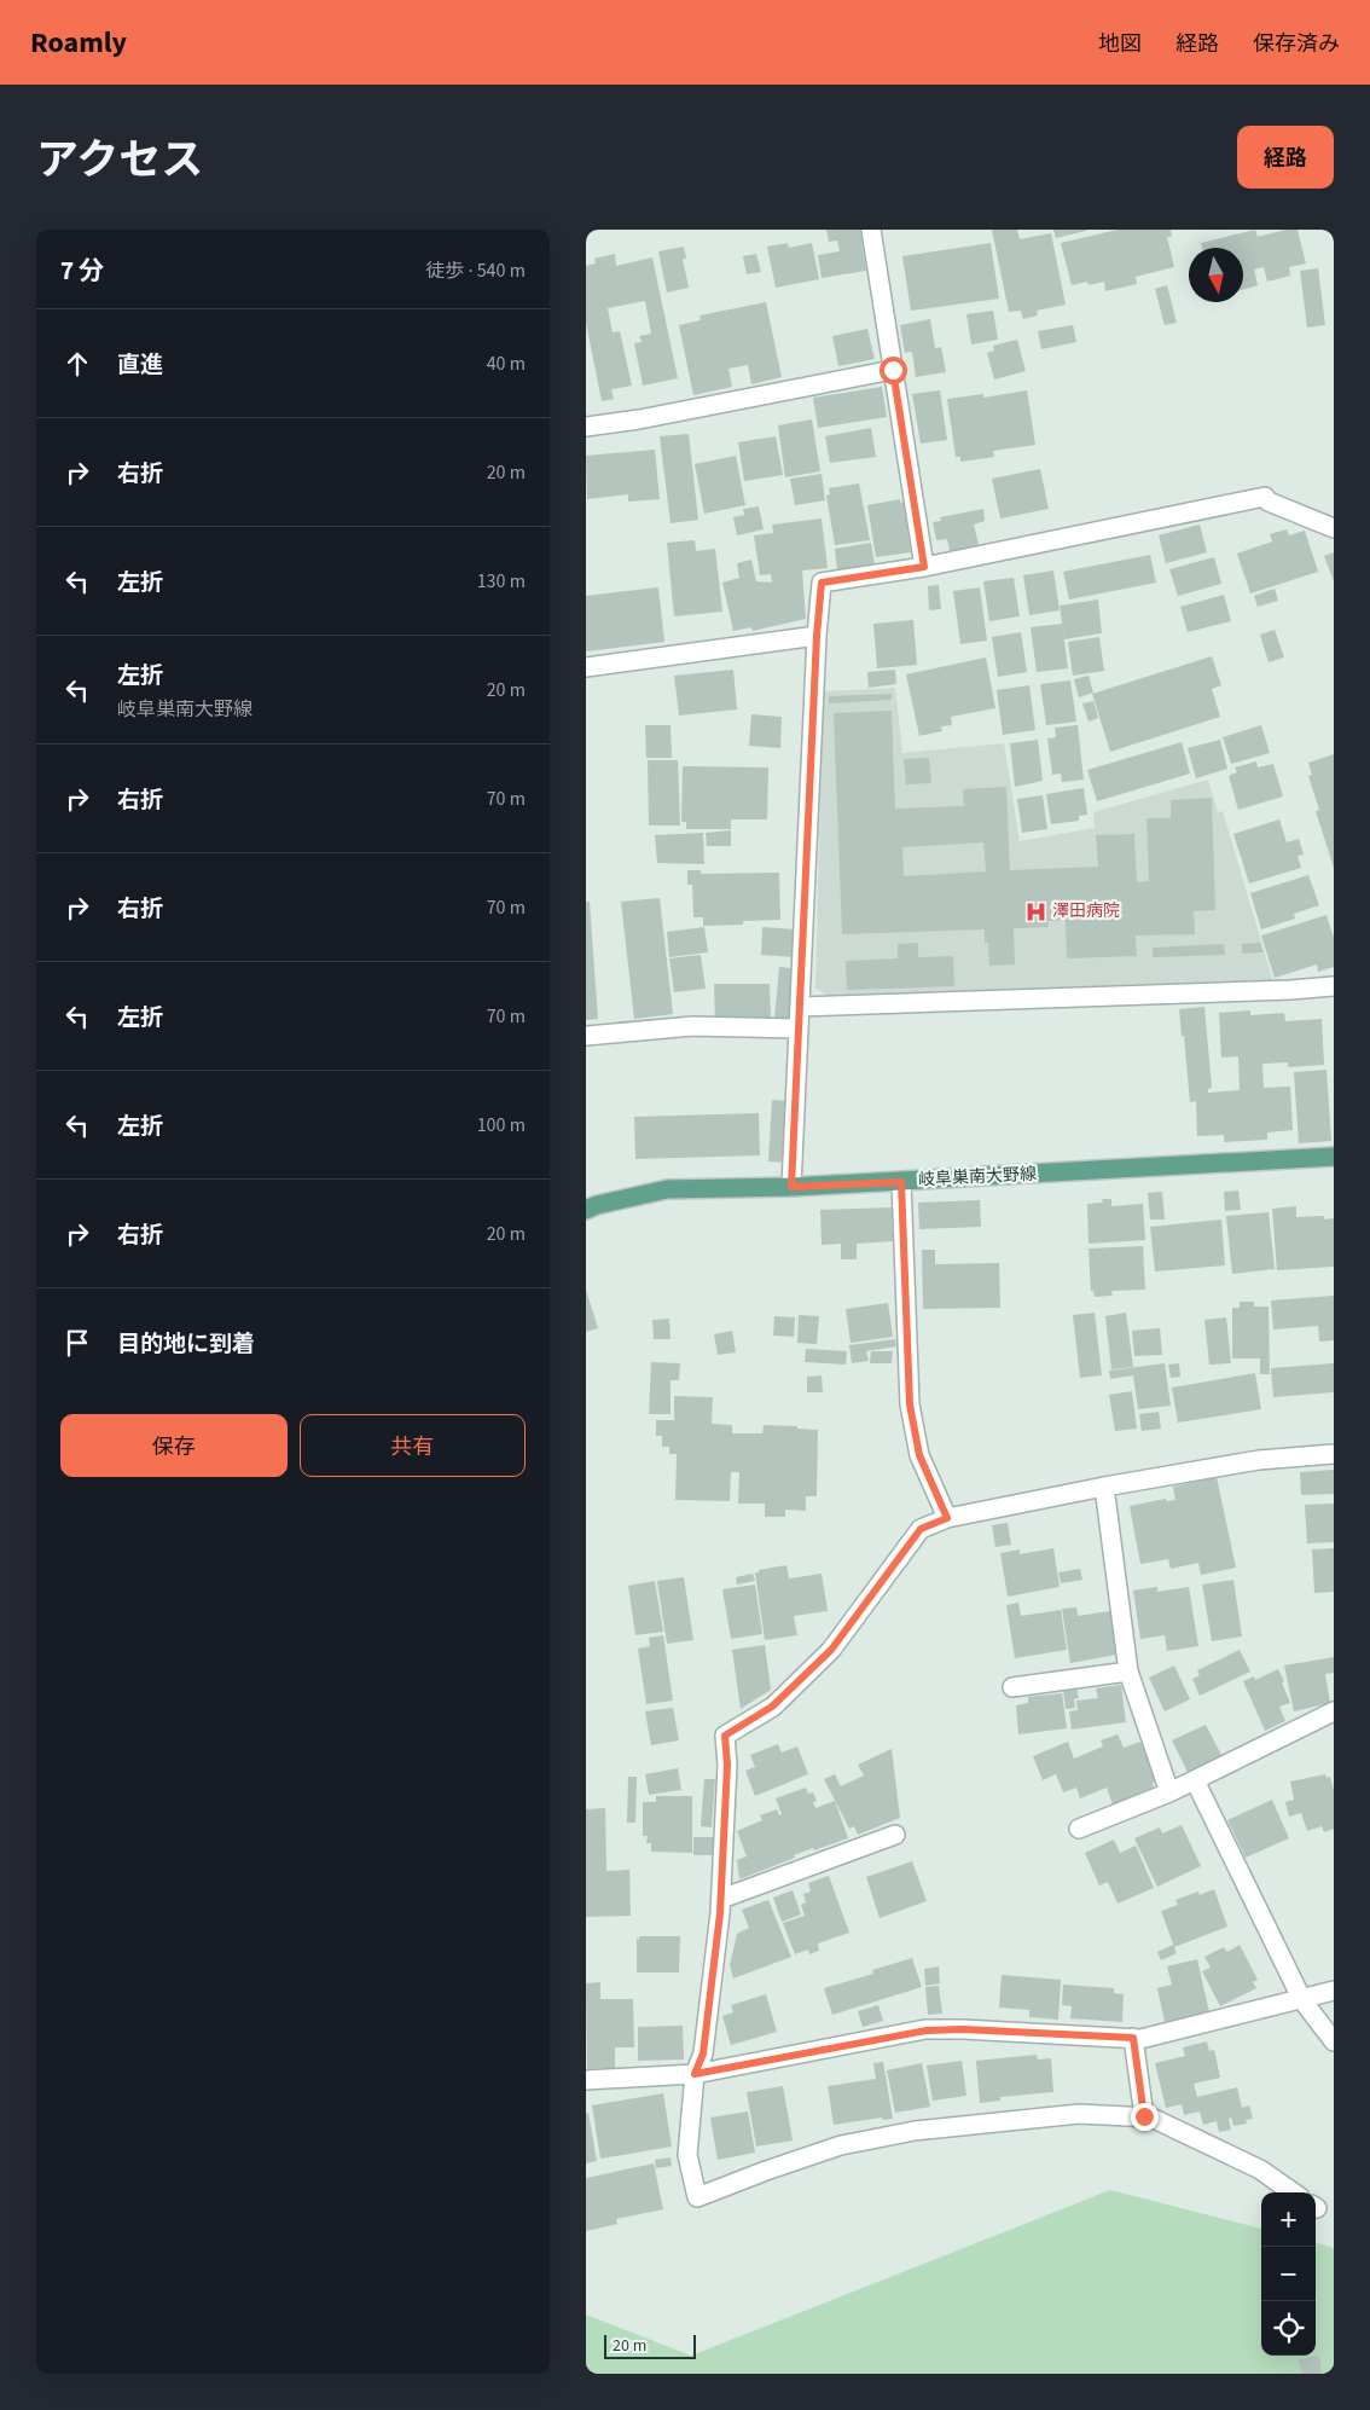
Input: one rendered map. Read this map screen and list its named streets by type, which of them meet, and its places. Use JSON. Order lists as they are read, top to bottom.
{
  "streets": {
    "main road": ["岐阜巣南大野線"]
  },
  "places": {
    "hospital": ["澤田病院"]
  },
  "scale_bar": "20 m",
  "north": "bottom",
  "page": {
    "header": "Roamly",
    "nav": ["地図", "経路", "保存済み"],
    "title": "アクセス",
    "buttons": [
      "経路",
      ["保存", "共有"]
    ],
    "heading": ["7 分", "徒歩 · 540 m"],
    "list": [
      ["直進", "40 m"],
      ["右折", "20 m"],
      ["左折", "130 m"],
      ["左折", "岐阜巣南大野線", "20 m"],
      ["右折", "70 m"],
      ["右折", "70 m"],
      ["左折", "70 m"],
      ["左折", "100 m"],
      ["右折", "20 m"],
      "目的地に到着"
    ],
    "map_buttons": ["+", "−"],
    "scale": "20 m"
  }
}
